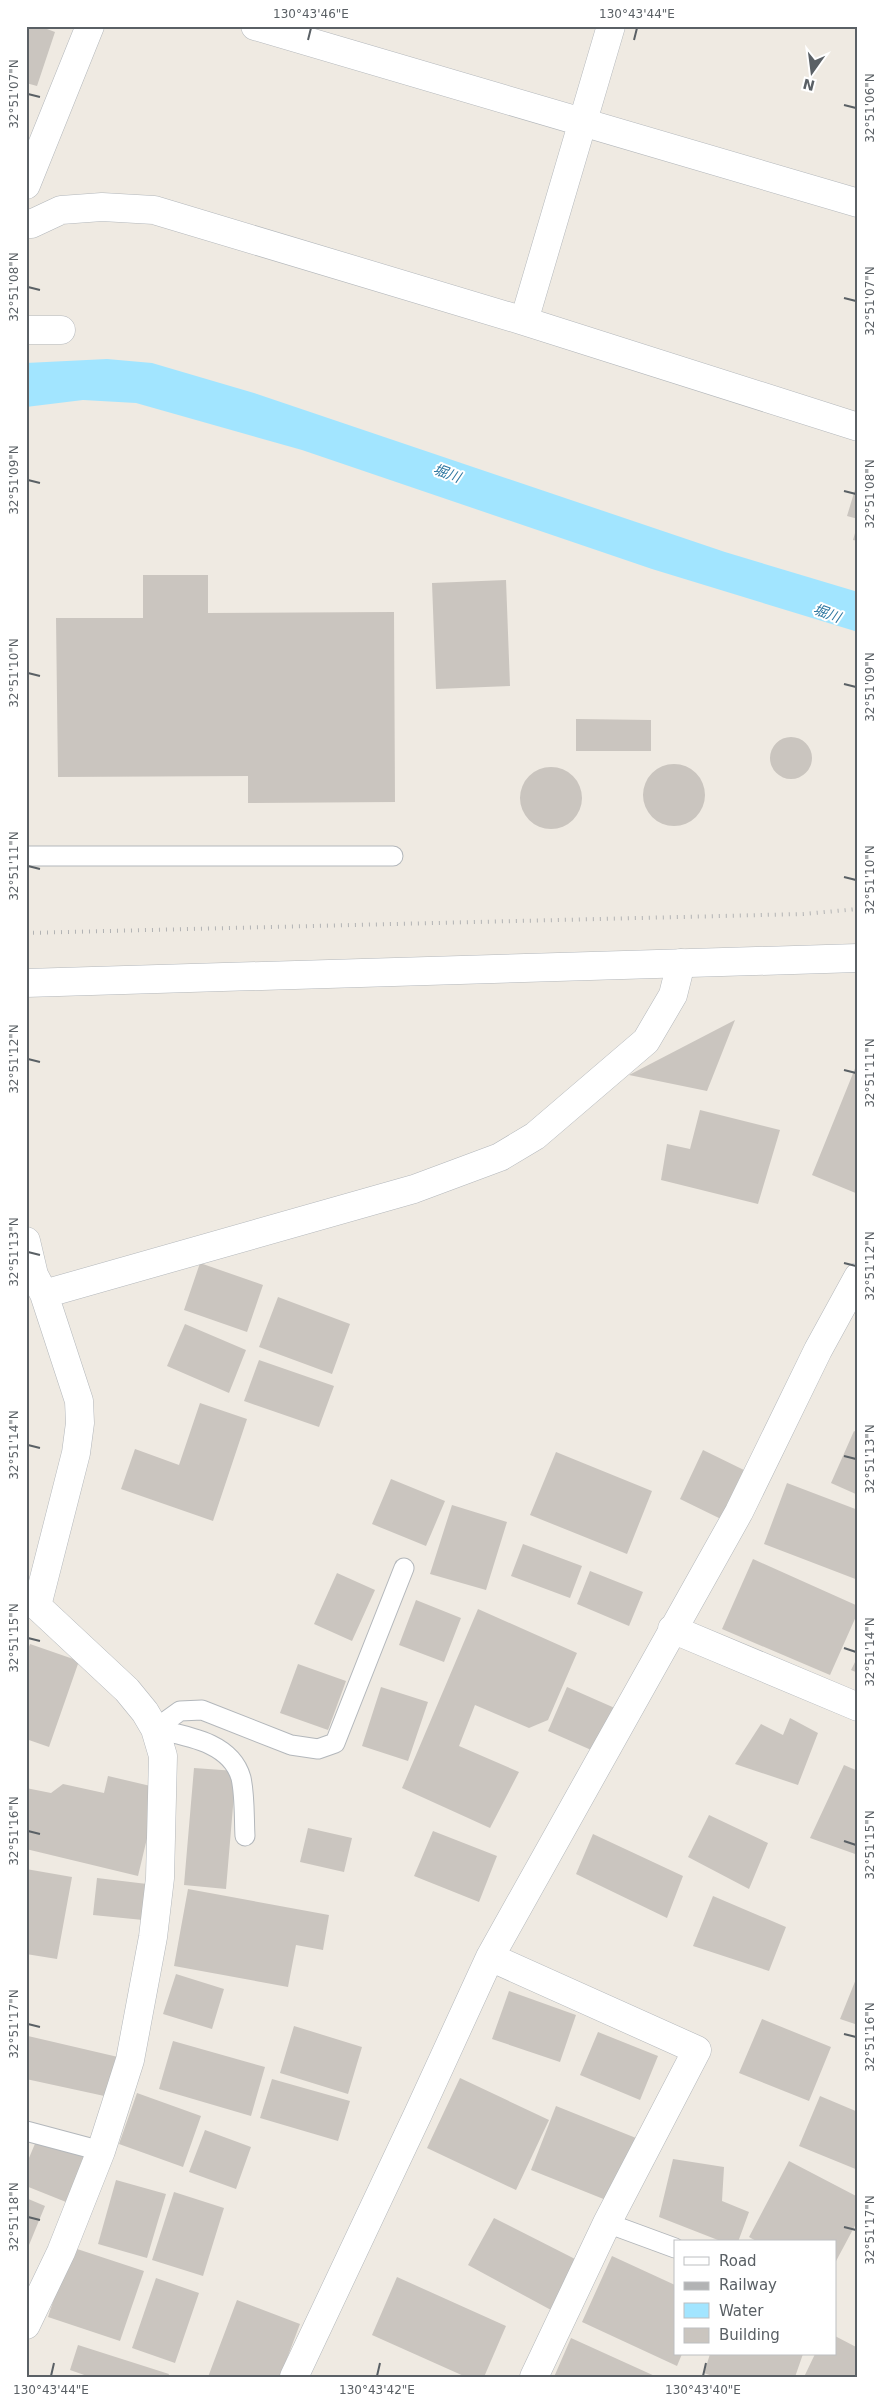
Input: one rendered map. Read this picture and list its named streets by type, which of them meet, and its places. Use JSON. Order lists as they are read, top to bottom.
{
  "water": ["堀川"],
  "legend": [
    "Road",
    "Railway",
    "Water",
    "Building"
  ],
  "north": "bottom",
  "coordinates": [
    "130°43'46\"E",
    "130°43'44\"E",
    "32°51'07\"N",
    "32°51'06\"N",
    "32°51'08\"N",
    "32°51'09\"N",
    "32°51'10\"N",
    "32°51'11\"N",
    "32°51'12\"N",
    "32°51'13\"N",
    "32°51'14\"N",
    "32°51'15\"N",
    "32°51'16\"N",
    "32°51'17\"N",
    "32°51'18\"N",
    "130°43'42\"E",
    "130°43'40\"E"
  ]
}
